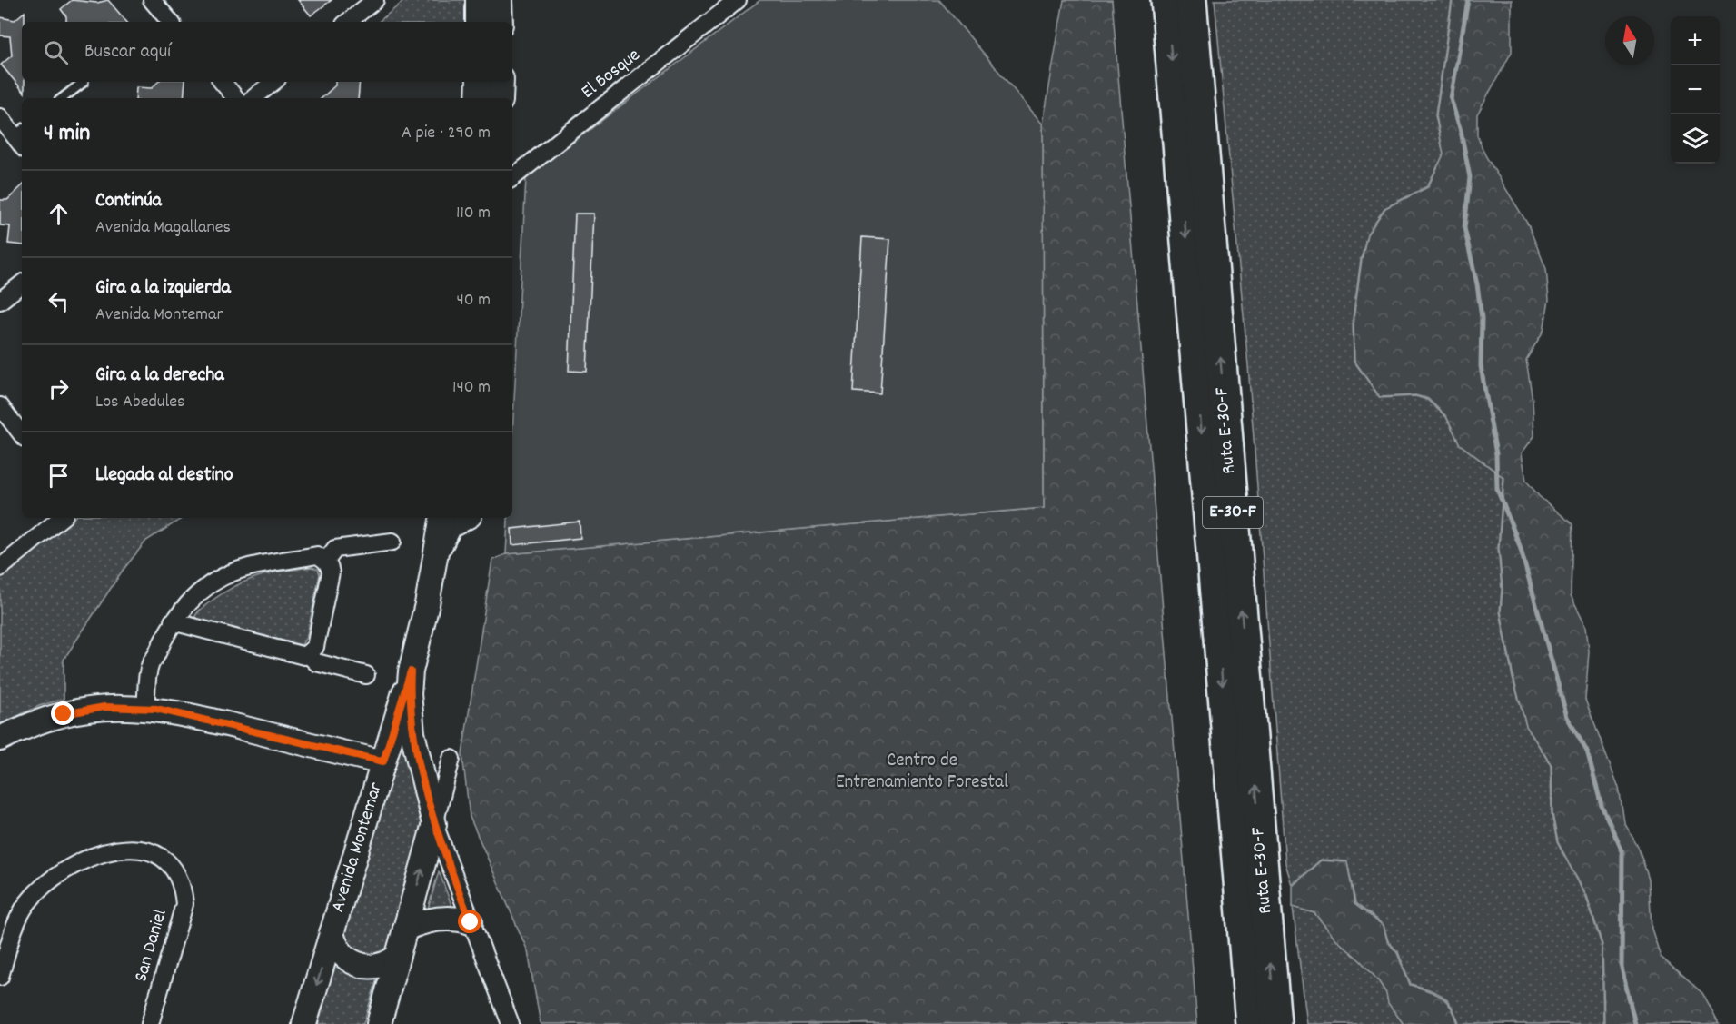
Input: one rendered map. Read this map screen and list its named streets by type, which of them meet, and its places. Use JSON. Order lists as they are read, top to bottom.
{
  "streets": {
    "highway": ["Ruta E-30-F", "E-30-F"],
    "main road": ["Avenida Montemar"],
    "street": ["El Bosque", "San Daniel"]
  },
  "parks": ["Centro de Entrenamiento Forestal"],
  "north": "top",
  "page": {
    "map_buttons": ["+", "−"],
    "search": "Buscar aquí",
    "heading": ["4 min", "A pie · 290 m"],
    "list": [
      ["Continúa", "Avenida Magallanes", "110 m"],
      ["Gira a la izquierda", "Avenida Montemar", "40 m"],
      ["Gira a la derecha", "Los Abedules", "140 m"],
      "Llegada al destino"
    ]
  }
}
